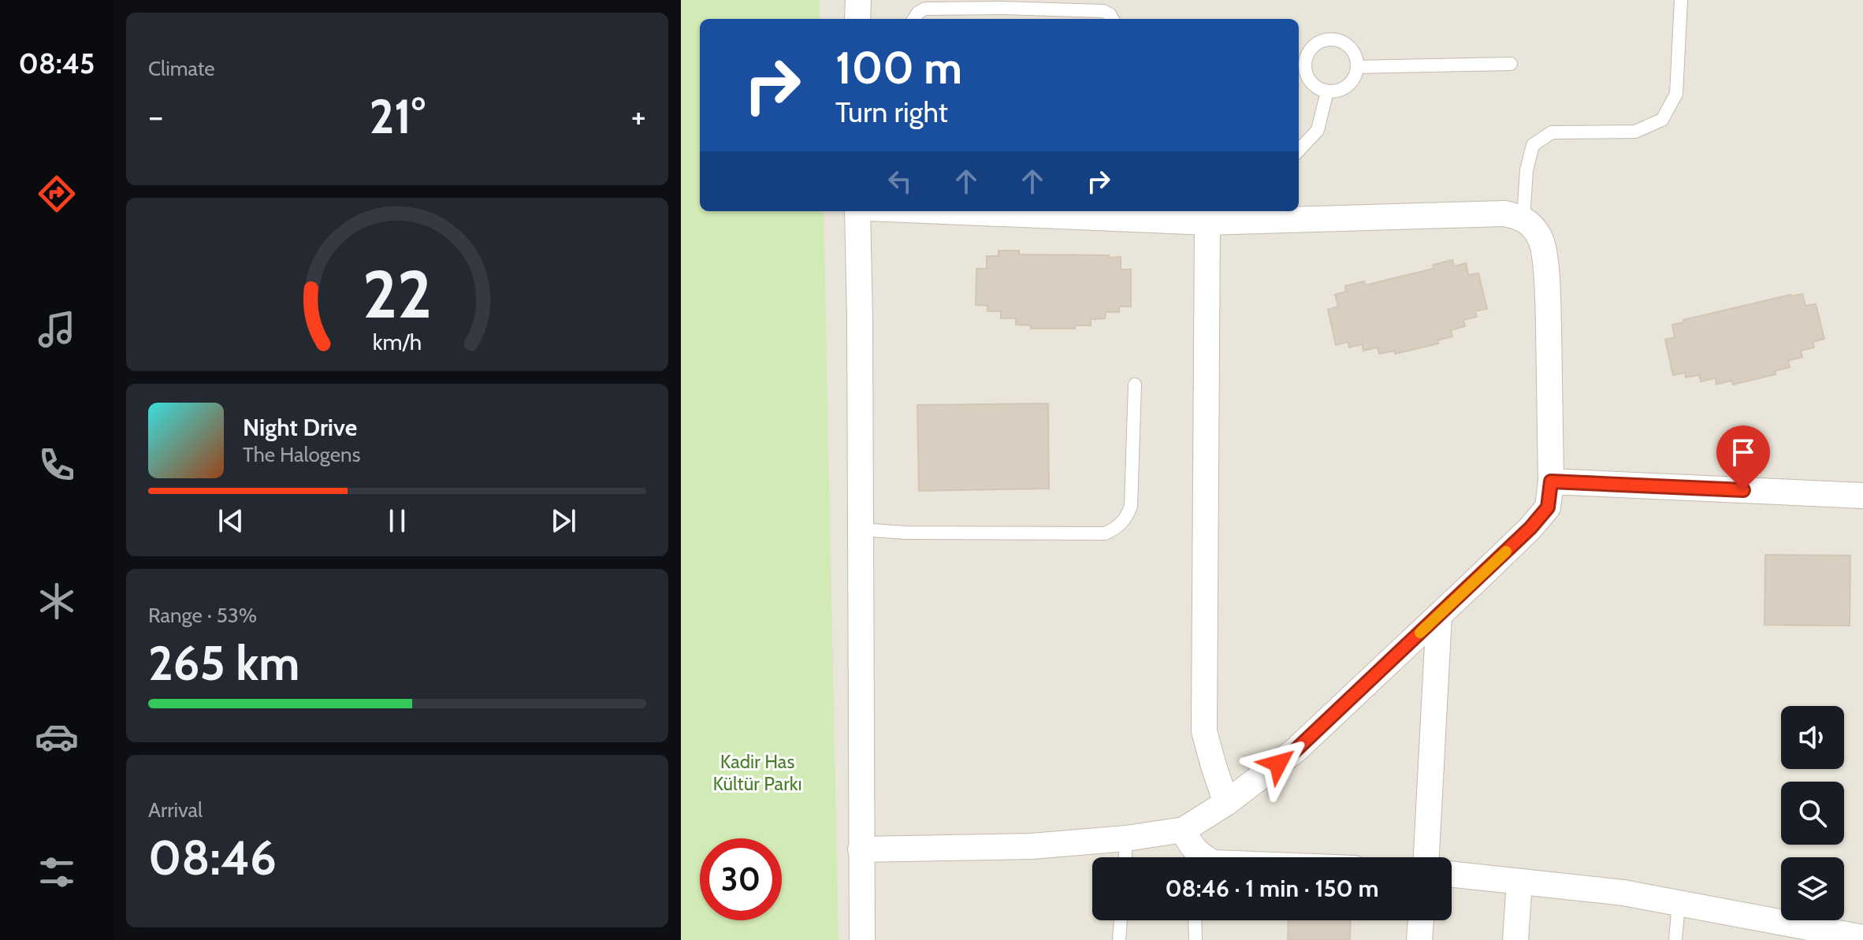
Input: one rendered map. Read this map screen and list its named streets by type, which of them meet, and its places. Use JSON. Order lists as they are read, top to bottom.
{
  "parks": ["Kadir Has Kültür Parkı"],
  "page": {
    "tabs": "08:45",
    "tile": [
      "Climate",
      ["Range · 53%", "265 km"],
      ["Arrival", "08:46"]
    ],
    "turn": ["100 m", "Turn right"],
    "heat": ["−", "21°", "+"],
    "song": ["Night Drive", "The Halogens"],
    "limit": "30",
    "trip": "08:46 · 1 min · 150 m",
    "gauge": ["22", "km/h"]
  }
}
